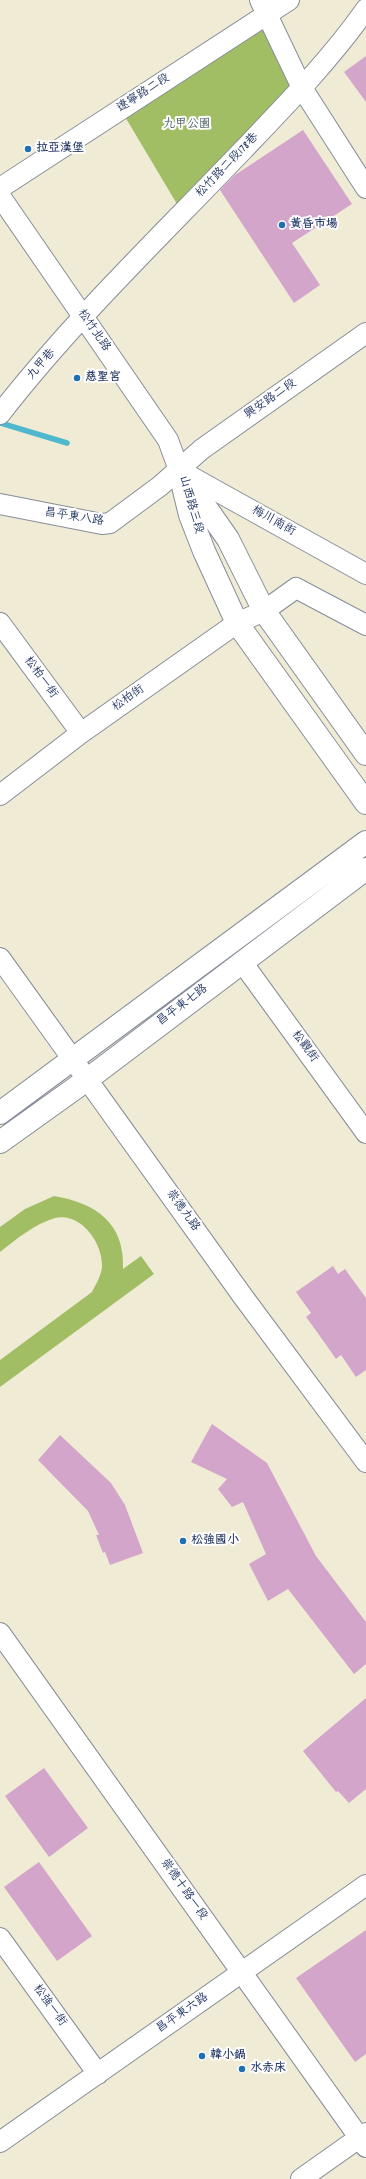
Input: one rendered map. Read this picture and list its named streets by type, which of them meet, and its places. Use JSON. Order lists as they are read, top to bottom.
{
  "streets": {
    "street": [
      "遼寧路二段",
      "松竹路二段178巷",
      "松竹北路",
      "九甲巷",
      "興安路二段",
      "山西路三段",
      "昌平東八路",
      "梅川南街",
      "松柏一街",
      "松柏街",
      "昌平東七路",
      "松觀街",
      "崇德九路",
      "崇德十路一段",
      "松強一街",
      "昌平東六路"
    ]
  },
  "crossings": [
    ["松竹路二段178巷", "松竹北路"],
    ["松竹路二段178巷", "九甲巷"],
    ["松竹北路", "九甲巷"],
    ["松竹北路", "興安路二段"],
    ["松竹北路", "山西路三段"],
    ["松竹北路", "昌平東八路"],
    ["松竹北路", "梅川南街"],
    ["興安路二段", "山西路三段"],
    ["興安路二段", "昌平東八路"],
    ["興安路二段", "梅川南街"],
    ["山西路三段", "昌平東八路"],
    ["山西路三段", "梅川南街"],
    ["山西路三段", "松柏街"],
    ["昌平東八路", "梅川南街"],
    ["松柏一街", "松柏街"],
    ["昌平東七路", "松觀街"],
    ["昌平東七路", "崇德九路"],
    ["崇德十路一段", "昌平東六路"],
    ["松強一街", "昌平東六路"]
  ],
  "parks": ["九甲公園"],
  "places": [
    "拉亞漢堡",
    "黃昏市場",
    "慈聖宮",
    "松強國小",
    "韓小鍋",
    "水赤床"
  ]
}
